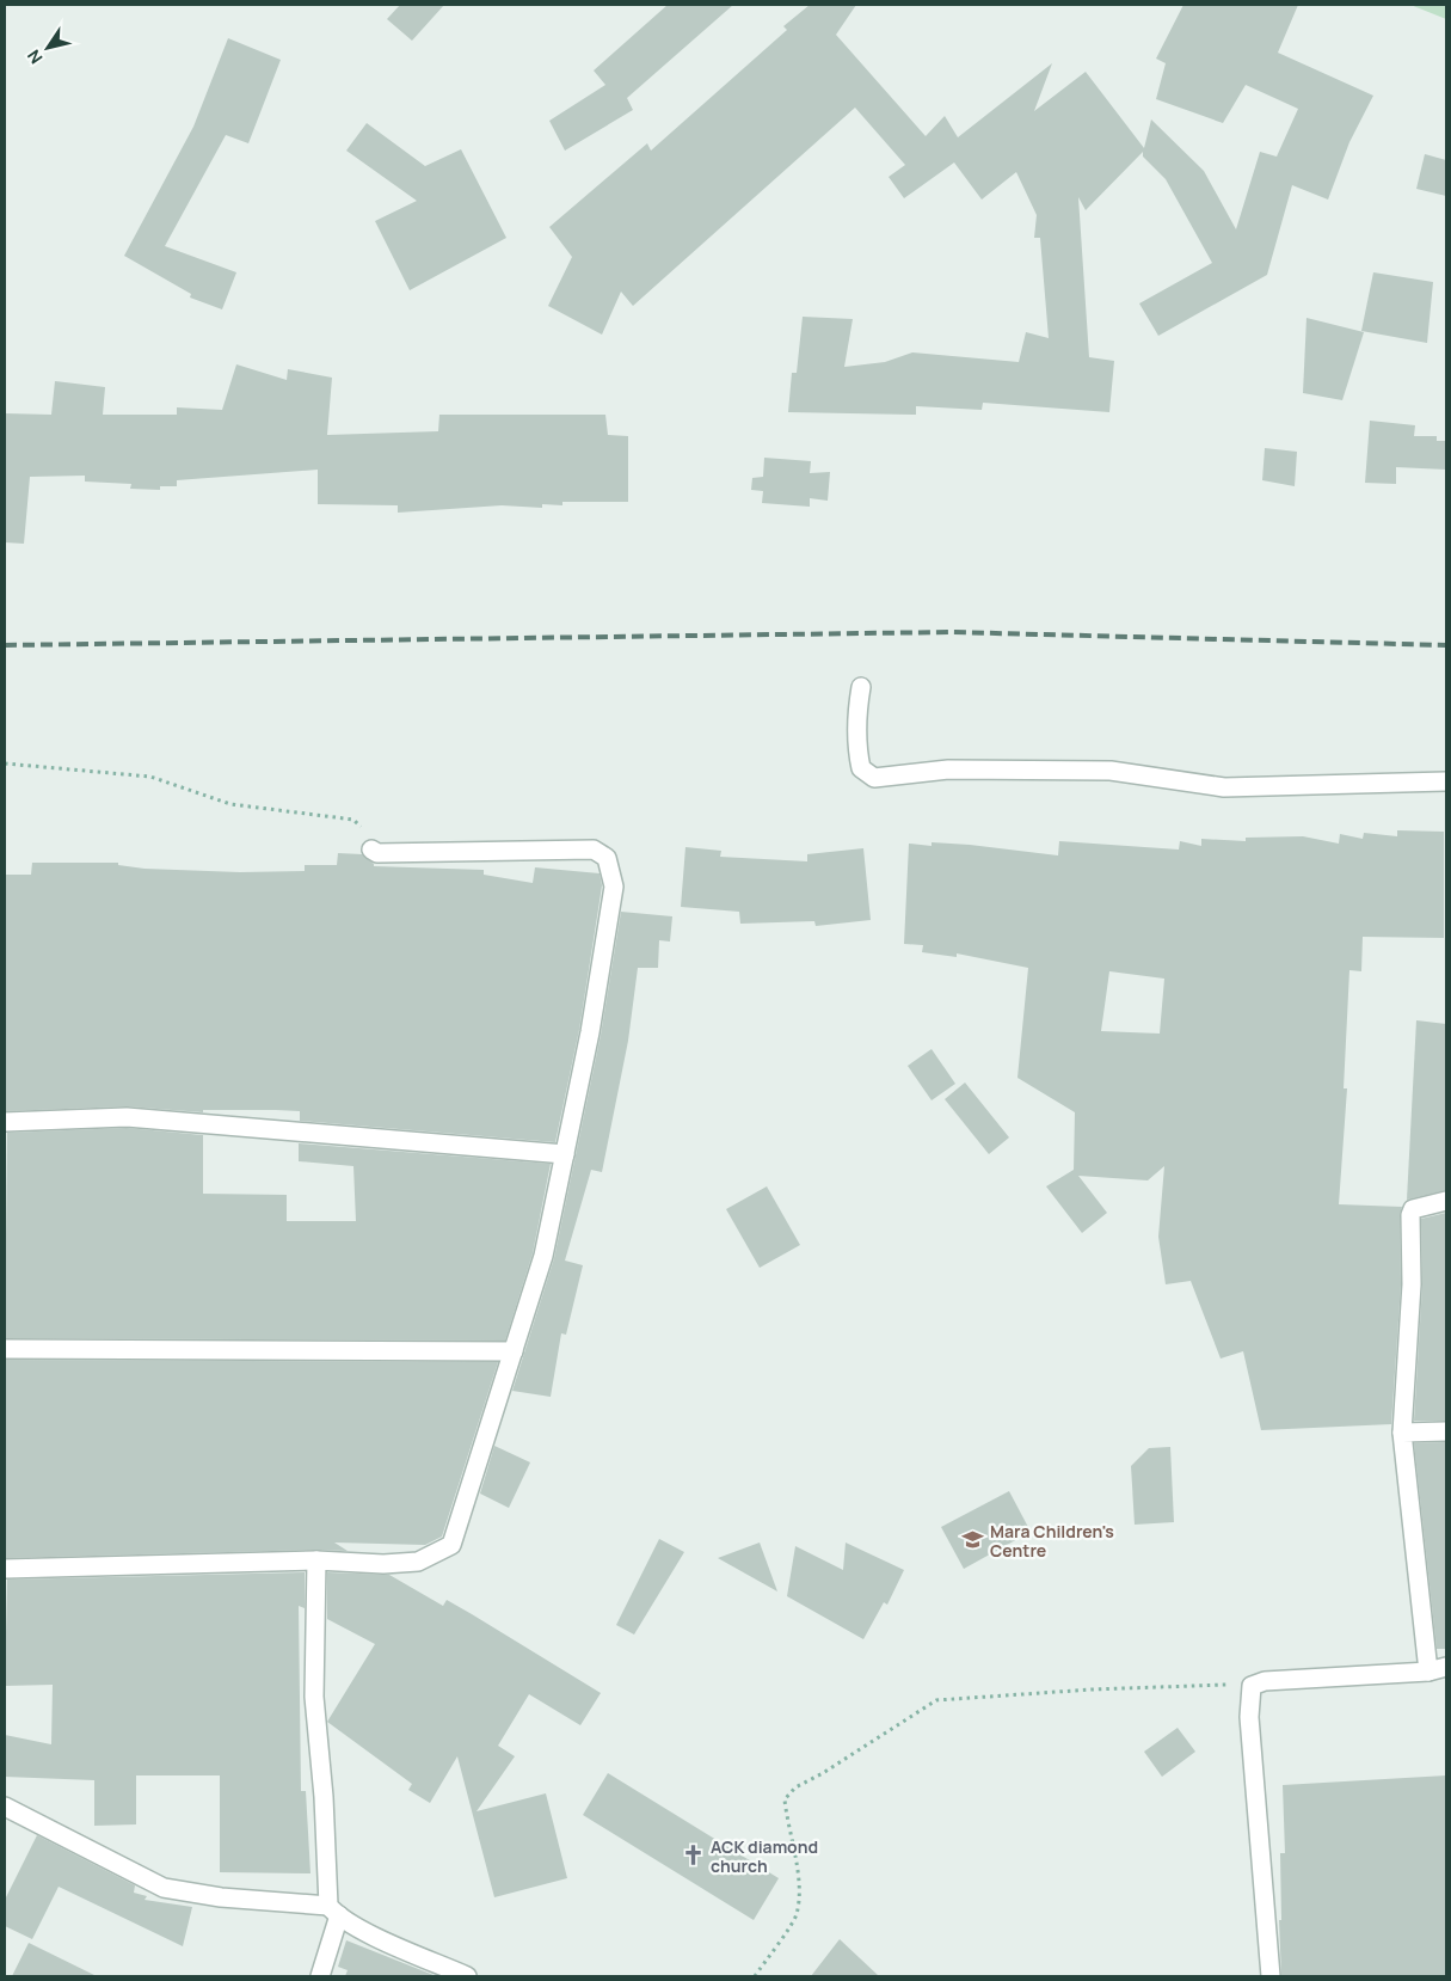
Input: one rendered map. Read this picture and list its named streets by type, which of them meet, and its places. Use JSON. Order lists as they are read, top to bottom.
{
  "places": {
    "school or university": ["Mara Children's Centre"],
    "church": ["ACK diamond church"]
  },
  "north": "bottom left"
}
